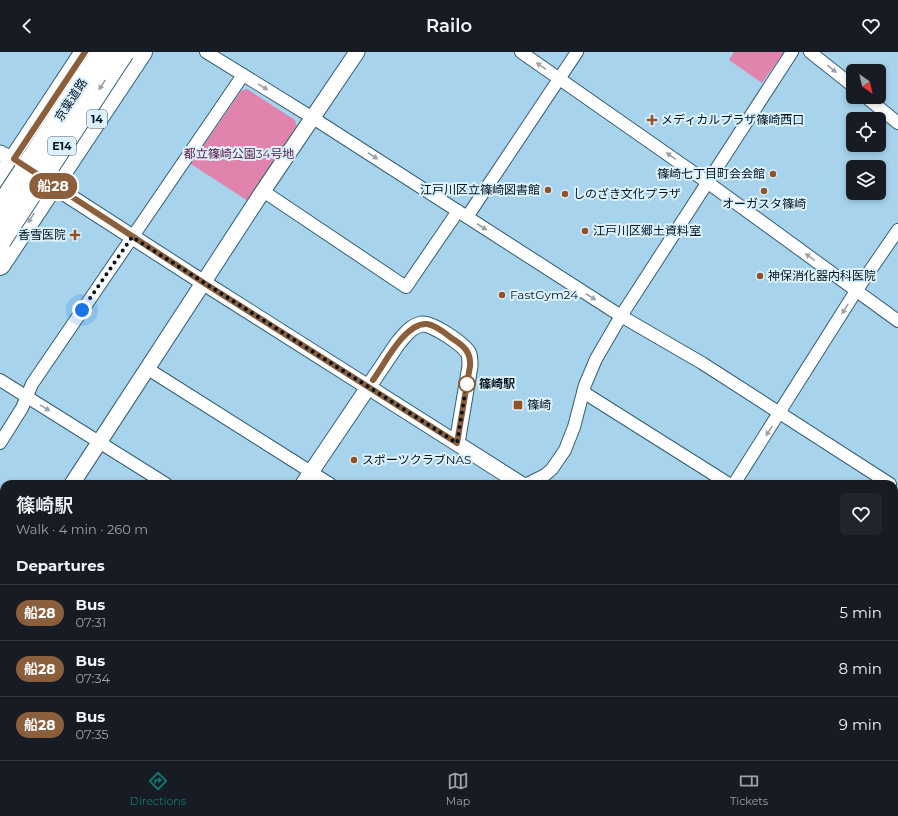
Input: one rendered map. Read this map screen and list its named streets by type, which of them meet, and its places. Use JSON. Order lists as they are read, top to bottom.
{
  "streets": {
    "highway": ["京葉道路", "14", "E14"]
  },
  "parks": ["都立篠崎公園34号地"],
  "places": {
    "health": ["メディカルプラザ篠崎西口", "香雪医院"],
    "other": [
      "篠崎七丁目町会会館",
      "江戸川区立篠崎図書館",
      "オーガスタ篠崎",
      "しのざき文化プラザ",
      "江戸川区郷土資料室",
      "神保消化器内科医院",
      "FastGym24",
      "篠崎駅",
      "スポーツクラブNAS"
    ],
    "transit": ["篠崎"]
  },
  "lines": ["bus line 船28"],
  "north": "bottom right",
  "page": {
    "header": "Railo",
    "on_map": "船28",
    "heading": [
      ["篠崎駅", "Walk · 4 min · 260 m"],
      "Departures"
    ],
    "list": [
      {
        "mark": "船28",
        "name": "Bus",
        "note": "07:31",
        "value": "5 min"
      },
      {
        "mark": "船28",
        "name": "Bus",
        "note": "07:34",
        "value": "8 min"
      },
      {
        "mark": "船28",
        "name": "Bus",
        "note": "07:35",
        "value": "9 min"
      }
    ],
    "tabs": ["Directions", "Map", "Tickets"]
  }
}
